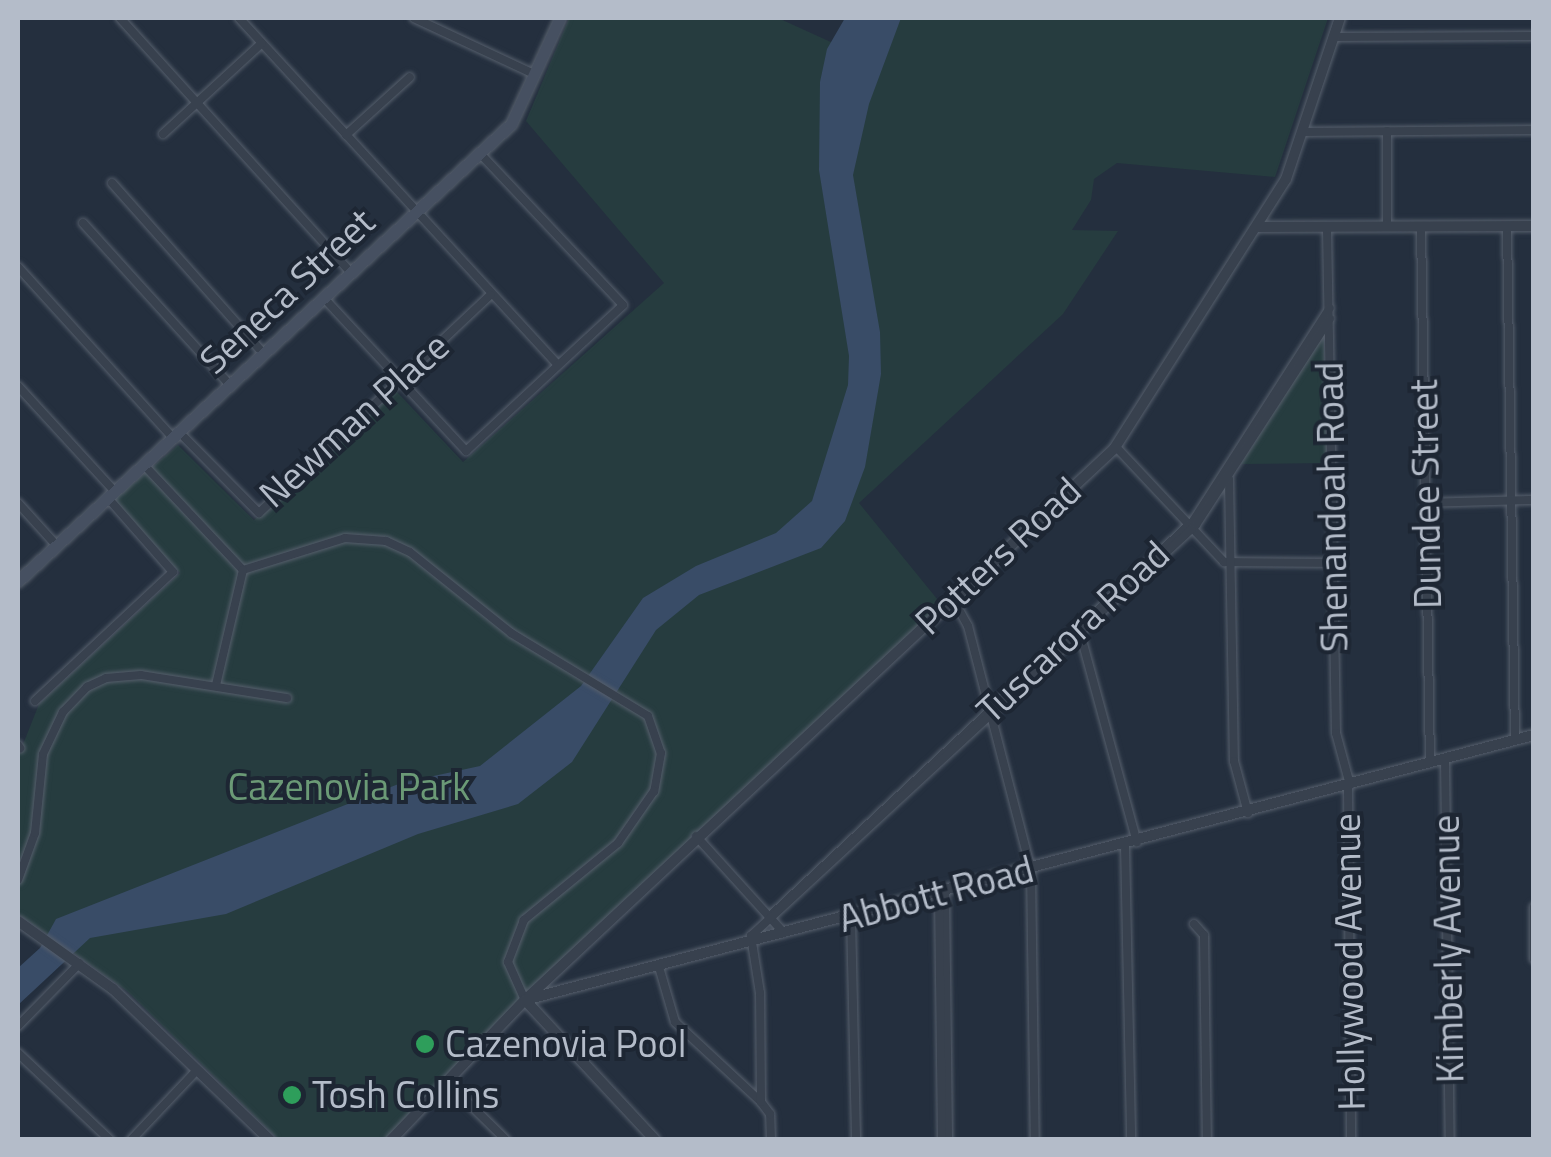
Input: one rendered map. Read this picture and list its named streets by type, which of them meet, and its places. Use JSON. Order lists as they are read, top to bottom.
{
  "streets": {
    "main road": ["Seneca Street"],
    "street": [
      "Newman Place",
      "Dundee Street",
      "Shenandoah Road",
      "Potters Road",
      "Tuscarora Road",
      "Abbott Road",
      "Kimberly Avenue",
      "Hollywood Avenue"
    ]
  },
  "crossings": [
    ["Seneca Street", "Newman Place"],
    ["Dundee Street", "Abbott Road"],
    ["Shenandoah Road", "Tuscarora Road"],
    ["Shenandoah Road", "Abbott Road"],
    ["Shenandoah Road", "Hollywood Avenue"],
    ["Potters Road", "Abbott Road"],
    ["Tuscarora Road", "Abbott Road"],
    ["Abbott Road", "Kimberly Avenue"],
    ["Abbott Road", "Hollywood Avenue"]
  ],
  "parks": ["Cazenovia Park"],
  "places": ["Cazenovia Pool", "Tosh Collins"]
}
